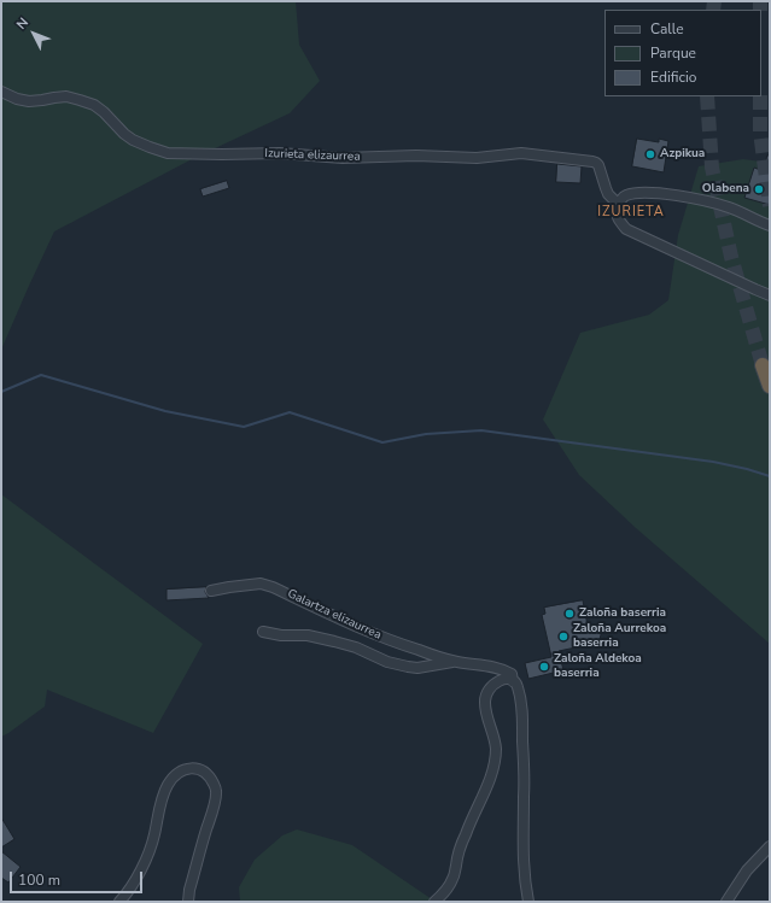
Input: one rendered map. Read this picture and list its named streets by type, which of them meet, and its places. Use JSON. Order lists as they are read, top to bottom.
{
  "streets": {
    "street": ["Izurieta elizaurrea", "Galartza elizaurrea"]
  },
  "districts": ["IZURIETA"],
  "places": [
    "Azpikua",
    "Olabena",
    "Zaloña baserria",
    "Zaloña Aurrekoa baserria",
    "Zaloña Aldekoa baserria"
  ],
  "legend": ["Calle", "Parque", "Edificio"],
  "scale_bar": "100 m",
  "north": "top left"
}
